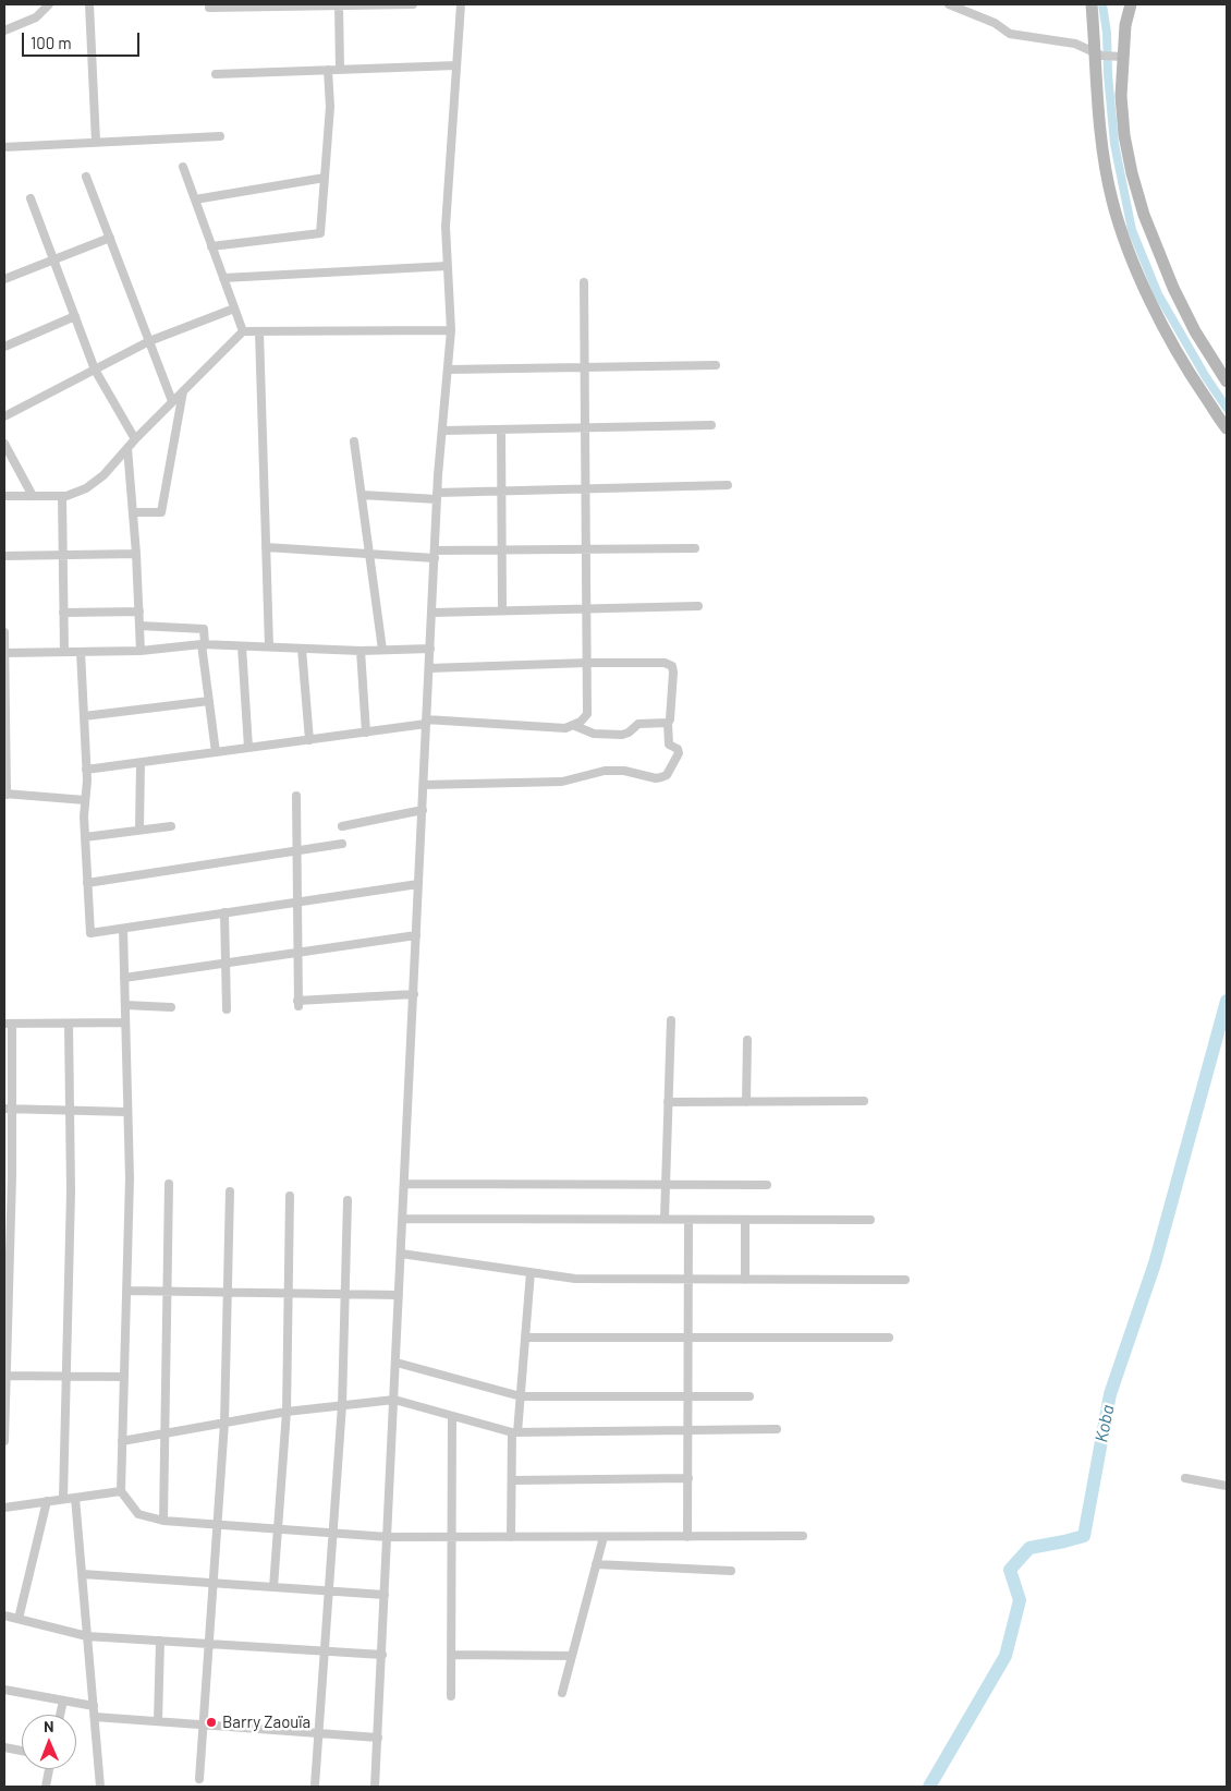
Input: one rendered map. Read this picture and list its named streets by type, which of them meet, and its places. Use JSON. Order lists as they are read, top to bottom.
{
  "water": ["Koba"],
  "places": ["Barry Zaouïa"],
  "scale_bar": "100 m",
  "north": "top"
}
